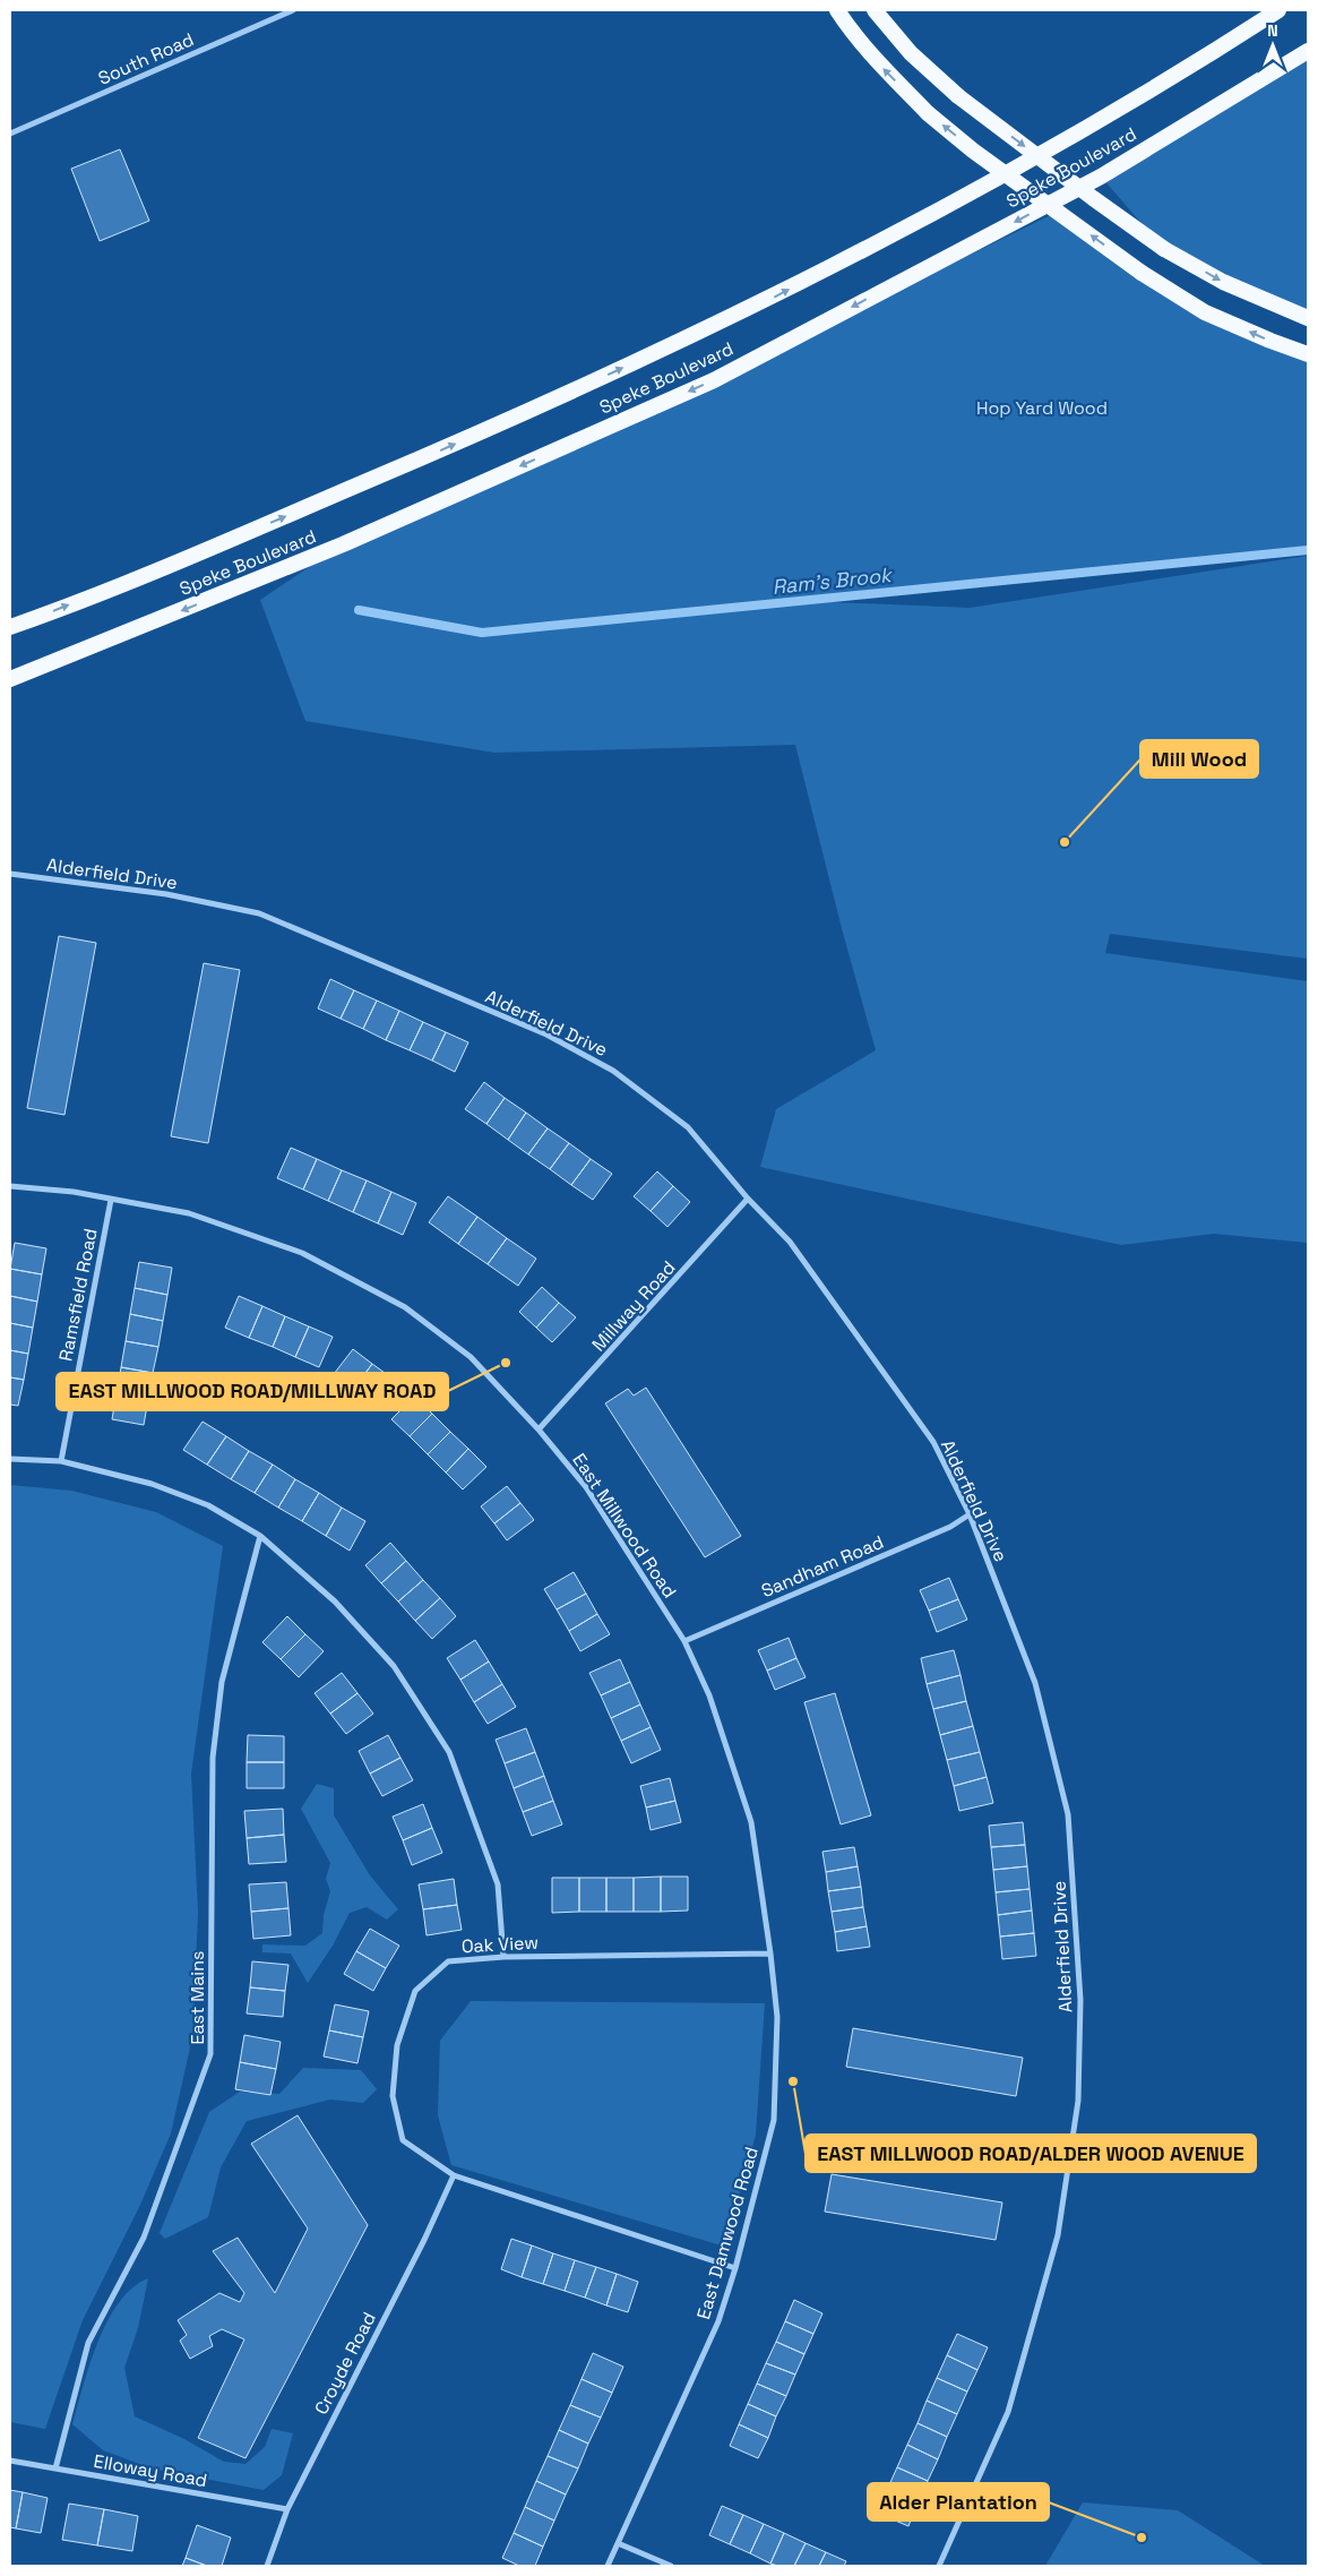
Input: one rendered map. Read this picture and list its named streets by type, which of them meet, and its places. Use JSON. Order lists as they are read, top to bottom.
{
  "streets": {
    "highway": ["Speke Boulevard"],
    "street": [
      "South Road",
      "Alderfield Drive",
      "Ramsfield Road",
      "Millway Road",
      "East Millwood Road",
      "Sandham Road",
      "Oak View",
      "East Mains",
      "East Damwood Road",
      "Croyde Road",
      "Elloway Road"
    ]
  },
  "crossings": [
    ["Alderfield Drive", "Millway Road"],
    ["Alderfield Drive", "Sandham Road"],
    ["Ramsfield Road", "East Millwood Road"],
    ["Millway Road", "East Millwood Road"],
    ["East Millwood Road", "Sandham Road"],
    ["East Millwood Road", "Oak View"],
    ["East Millwood Road", "East Damwood Road"],
    ["Oak View", "East Damwood Road"],
    ["Oak View", "Croyde Road"],
    ["East Mains", "Elloway Road"],
    ["Croyde Road", "Elloway Road"]
  ],
  "water": ["Ram's Brook"],
  "parks": ["Hop Yard Wood"],
  "places": [
    "Mill Wood",
    "EAST MILLWOOD ROAD/MILLWAY ROAD",
    "EAST MILLWOOD ROAD/ALDER WOOD AVENUE",
    "Alder Plantation"
  ],
  "north": "top"
}
